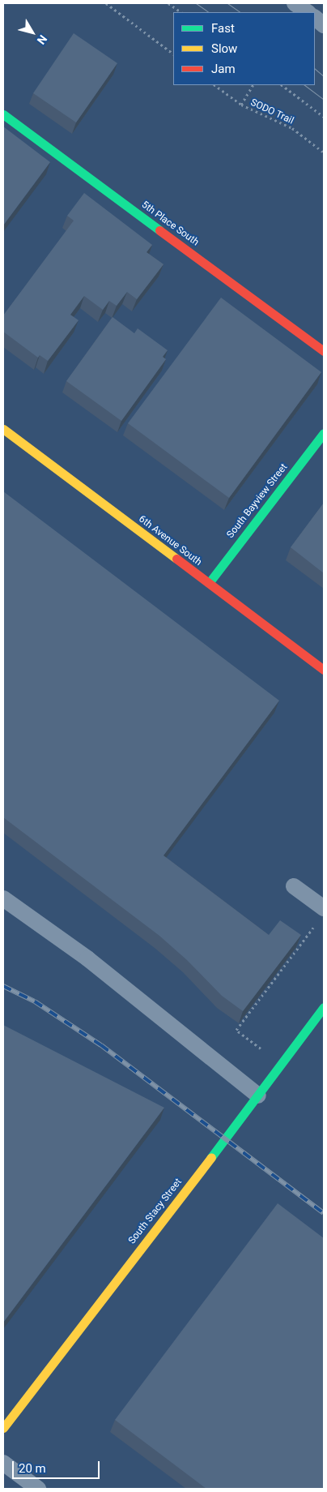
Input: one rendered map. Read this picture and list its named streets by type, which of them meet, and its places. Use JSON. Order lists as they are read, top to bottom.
{
  "streets": {
    "street": [
      "5th Place South",
      "South Bayview Street",
      "6th Avenue South",
      "South Stacy Street"
    ],
    "path": ["SODO Trail"]
  },
  "crossings": [
    ["South Bayview Street", "6th Avenue South"]
  ],
  "legend": ["Fast", "Slow", "Jam"],
  "scale_bar": "20 m",
  "north": "bottom right"
}
